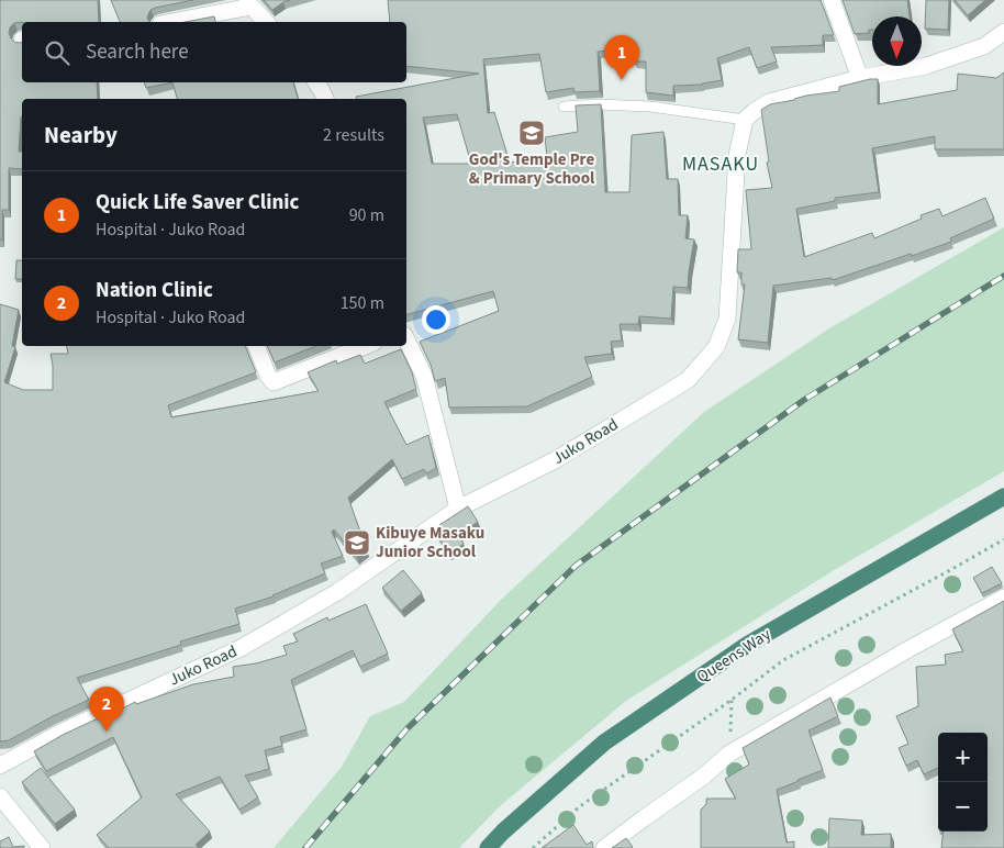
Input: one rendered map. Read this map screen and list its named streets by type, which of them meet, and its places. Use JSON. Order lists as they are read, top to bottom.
{
  "streets": {
    "highway": ["Queens Way"],
    "street": ["Juko Road"]
  },
  "districts": ["MASAKU"],
  "places": {
    "school or university": ["God's Temple Pre & Primary School", "Kibuye Masaku Junior School"]
  },
  "north": "bottom",
  "page": {
    "search": "Search here",
    "pins": ["1", "2"],
    "heading": ["Nearby", "2 results"],
    "list": [
      {
        "mark": "1",
        "name": "Quick Life Saver Clinic",
        "note": "Hospital · Juko Road",
        "value": "90 m"
      },
      {
        "mark": "2",
        "name": "Nation Clinic",
        "note": "Hospital · Juko Road",
        "value": "150 m"
      }
    ],
    "map_buttons": ["+", "−"]
  }
}
